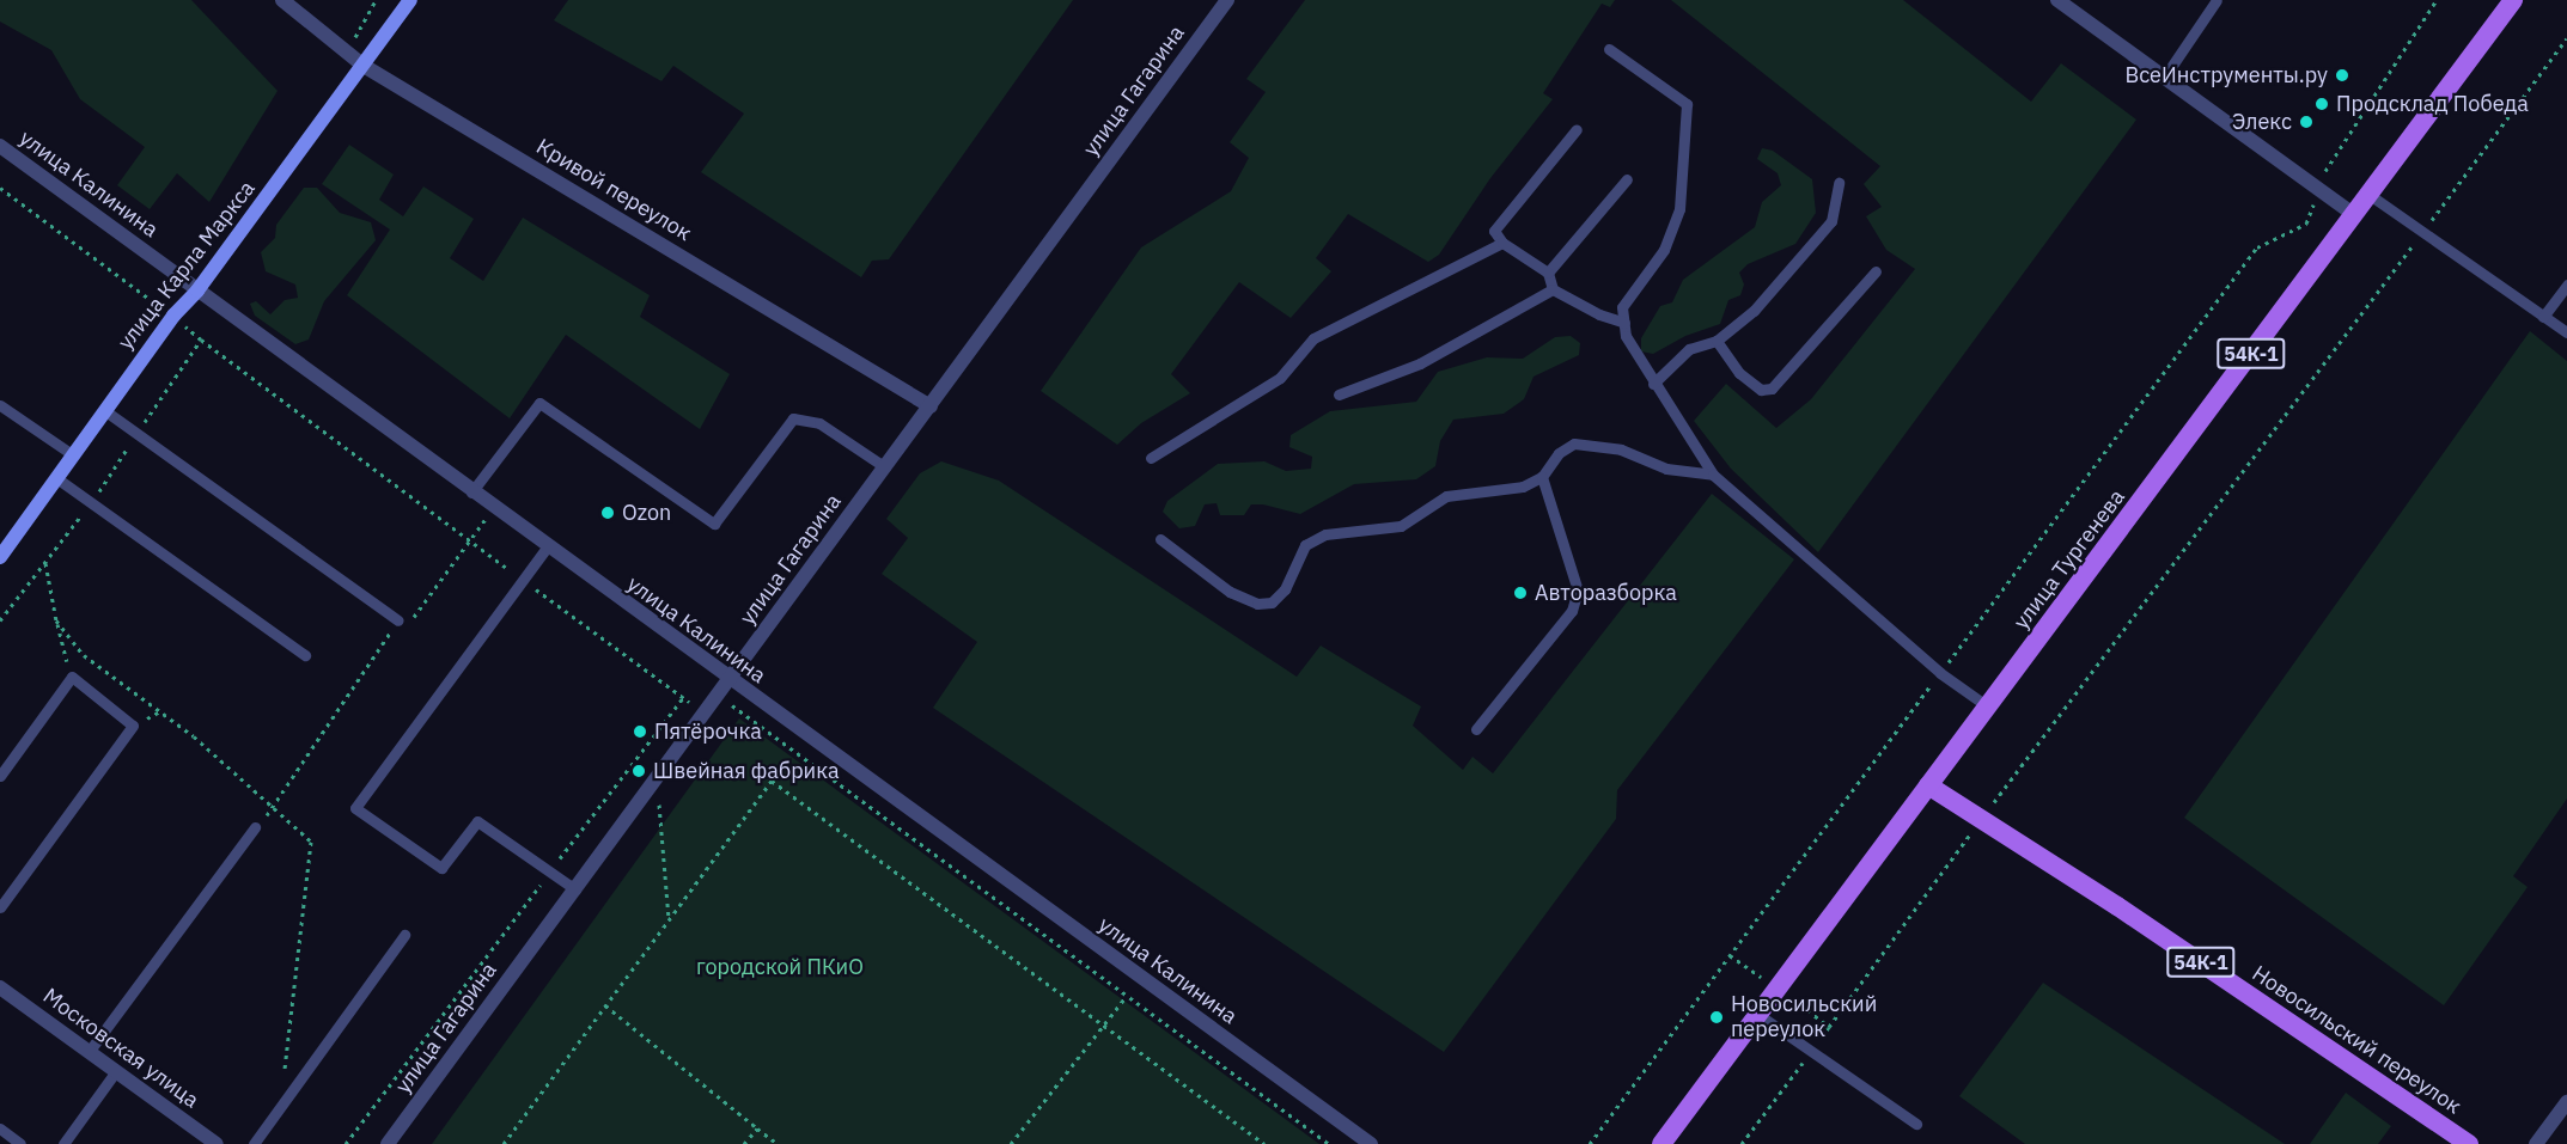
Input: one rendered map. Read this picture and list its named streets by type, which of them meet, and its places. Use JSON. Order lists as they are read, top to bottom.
{
  "streets": {
    "main road": [
      "улица Карла Маркса",
      "54К-1",
      "улица Тургенева",
      "Новосильский переулок"
    ],
    "street": [
      "улица Гагарина",
      "улица Калинина",
      "Кривой переулок",
      "Московская улица"
    ]
  },
  "crossings": [
    ["улица Гагарина", "улица Калинина"],
    ["улица Гагарина", "Кривой переулок"],
    ["улица Калинина", "улица Карла Маркса"],
    ["Кривой переулок", "улица Карла Маркса"],
    ["улица Тургенева", "Новосильский переулок"]
  ],
  "parks": ["городской ПКиО"],
  "places": [
    "ВсеИнструменты.ру",
    "Продсклад Победа",
    "Элекс",
    "Ozon",
    "Авторазборка",
    "Пятёрочка",
    "Швейная фабрика",
    "Новосильский переулок"
  ]
}
